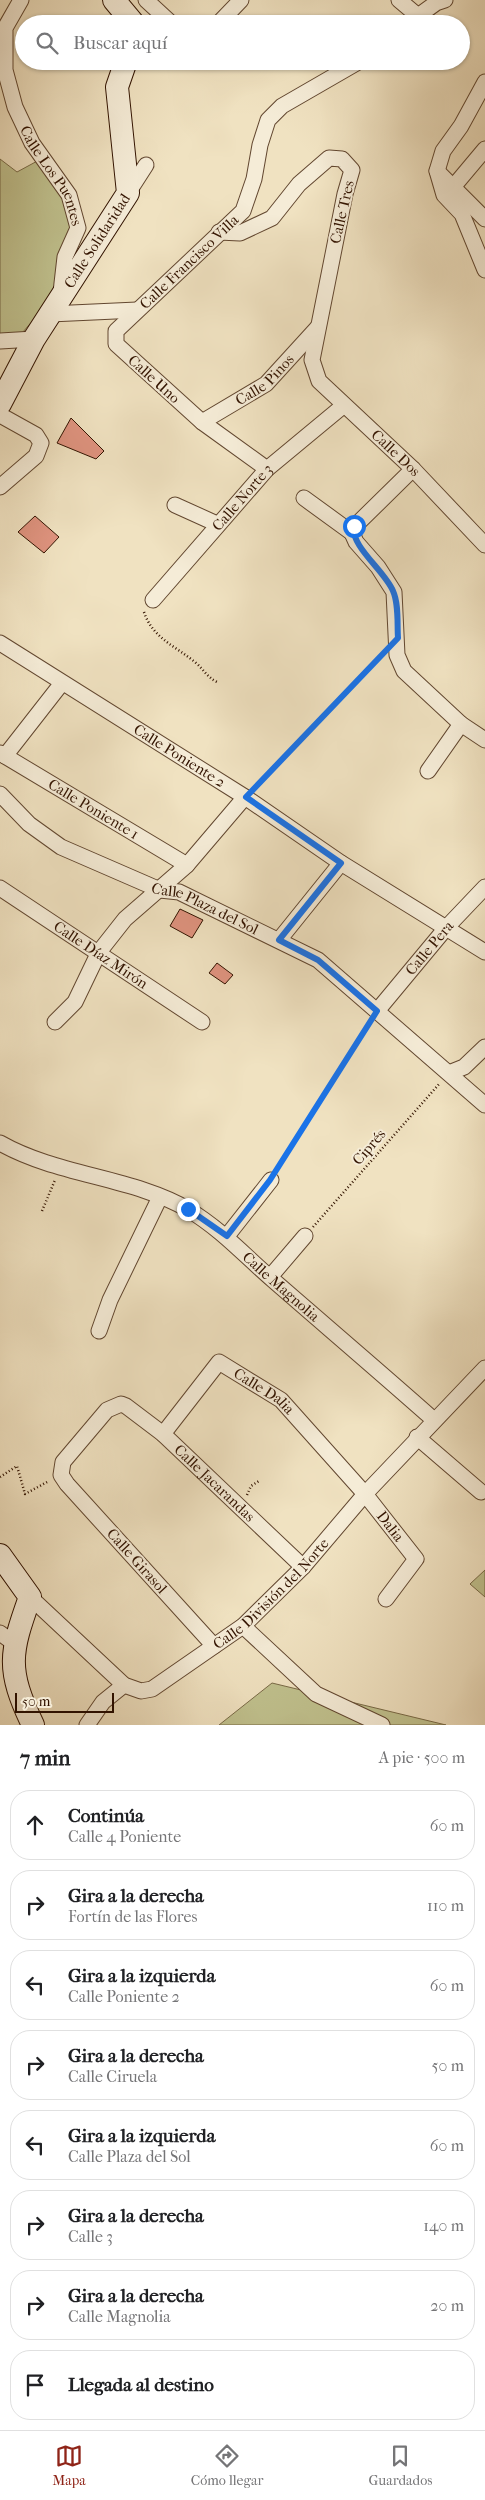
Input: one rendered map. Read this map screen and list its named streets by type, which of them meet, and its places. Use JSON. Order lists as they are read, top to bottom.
{
  "streets": {
    "main road": ["Calle Solidaridad"],
    "street": [
      "Calle Los Puentes",
      "Calle Tres",
      "Calle Francisco Villa",
      "Calle Pinos",
      "Calle Uno",
      "Calle Dos",
      "Calle Norte 3",
      "Calle Poniente 2",
      "Calle Poniente 1",
      "Calle Plaza del Sol",
      "Calle Pera",
      "Calle Díaz Mirón",
      "Calle Magnolia",
      "Calle Dalia",
      "Calle Jacarandas",
      "Dalia",
      "Calle Girasol",
      "Calle División del Norte"
    ],
    "path": ["Ciprés"]
  },
  "crossings": [
    ["Calle Los Puentes", "Calle Solidaridad"],
    ["Calle Los Puentes", "Calle Francisco Villa"],
    ["Calle Tres", "Calle Francisco Villa"],
    ["Calle Tres", "Calle Pinos"],
    ["Calle Tres", "Calle Dos"],
    ["Calle Solidaridad", "Calle Francisco Villa"],
    ["Calle Francisco Villa", "Calle Uno"],
    ["Calle Pinos", "Calle Uno"],
    ["Calle Uno", "Calle Norte 3"],
    ["Calle Dos", "Calle Norte 3"],
    ["Calle Poniente 2", "Calle Pera"],
    ["Calle Plaza del Sol", "Calle Pera"],
    ["Calle Plaza del Sol", "Ciprés"],
    ["Calle Magnolia", "Calle División del Norte"],
    ["Calle Dalia", "Calle Jacarandas"],
    ["Calle Dalia", "Dalia"],
    ["Calle Dalia", "Calle División del Norte"],
    ["Calle Jacarandas", "Calle Girasol"],
    ["Calle Jacarandas", "Calle División del Norte"],
    ["Dalia", "Calle División del Norte"],
    ["Calle Girasol", "Calle División del Norte"]
  ],
  "scale_bar": "50 m",
  "page": {
    "search": "Buscar aquí",
    "scale": "50 m",
    "heading": ["7 min", "A pie · 500 m"],
    "list": [
      ["Continúa", "Calle 4 Poniente", "60 m"],
      ["Gira a la derecha", "Fortín de las Flores", "110 m"],
      ["Gira a la izquierda", "Calle Poniente 2", "60 m"],
      ["Gira a la derecha", "Calle Ciruela", "50 m"],
      ["Gira a la izquierda", "Calle Plaza del Sol", "60 m"],
      ["Gira a la derecha", "Calle 3", "140 m"],
      ["Gira a la derecha", "Calle Magnolia", "20 m"],
      "Llegada al destino"
    ],
    "nav": ["Mapa", "Cómo llegar", "Guardados"]
  }
}
